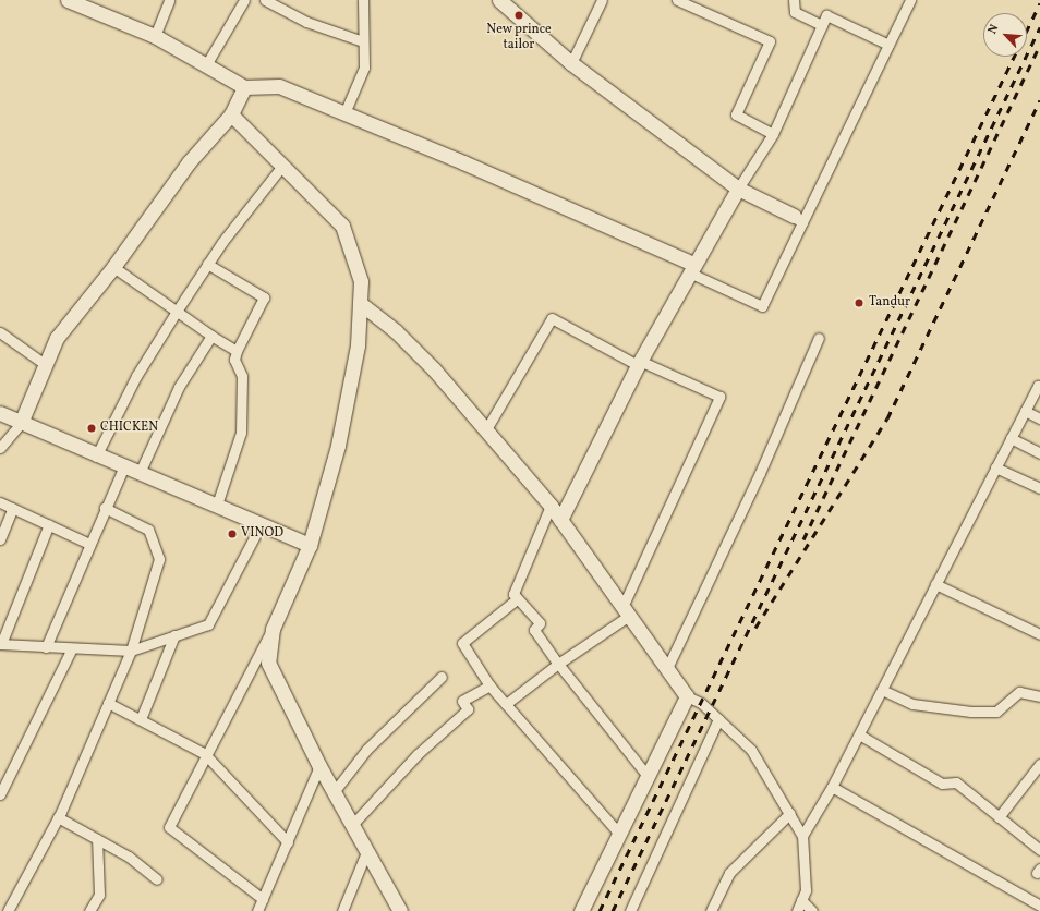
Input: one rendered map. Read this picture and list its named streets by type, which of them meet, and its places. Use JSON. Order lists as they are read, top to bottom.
{
  "places": [
    "New prince tailor",
    "Tandur",
    "CHICKEN",
    "VINOD"
  ],
  "north": "top left"
}
